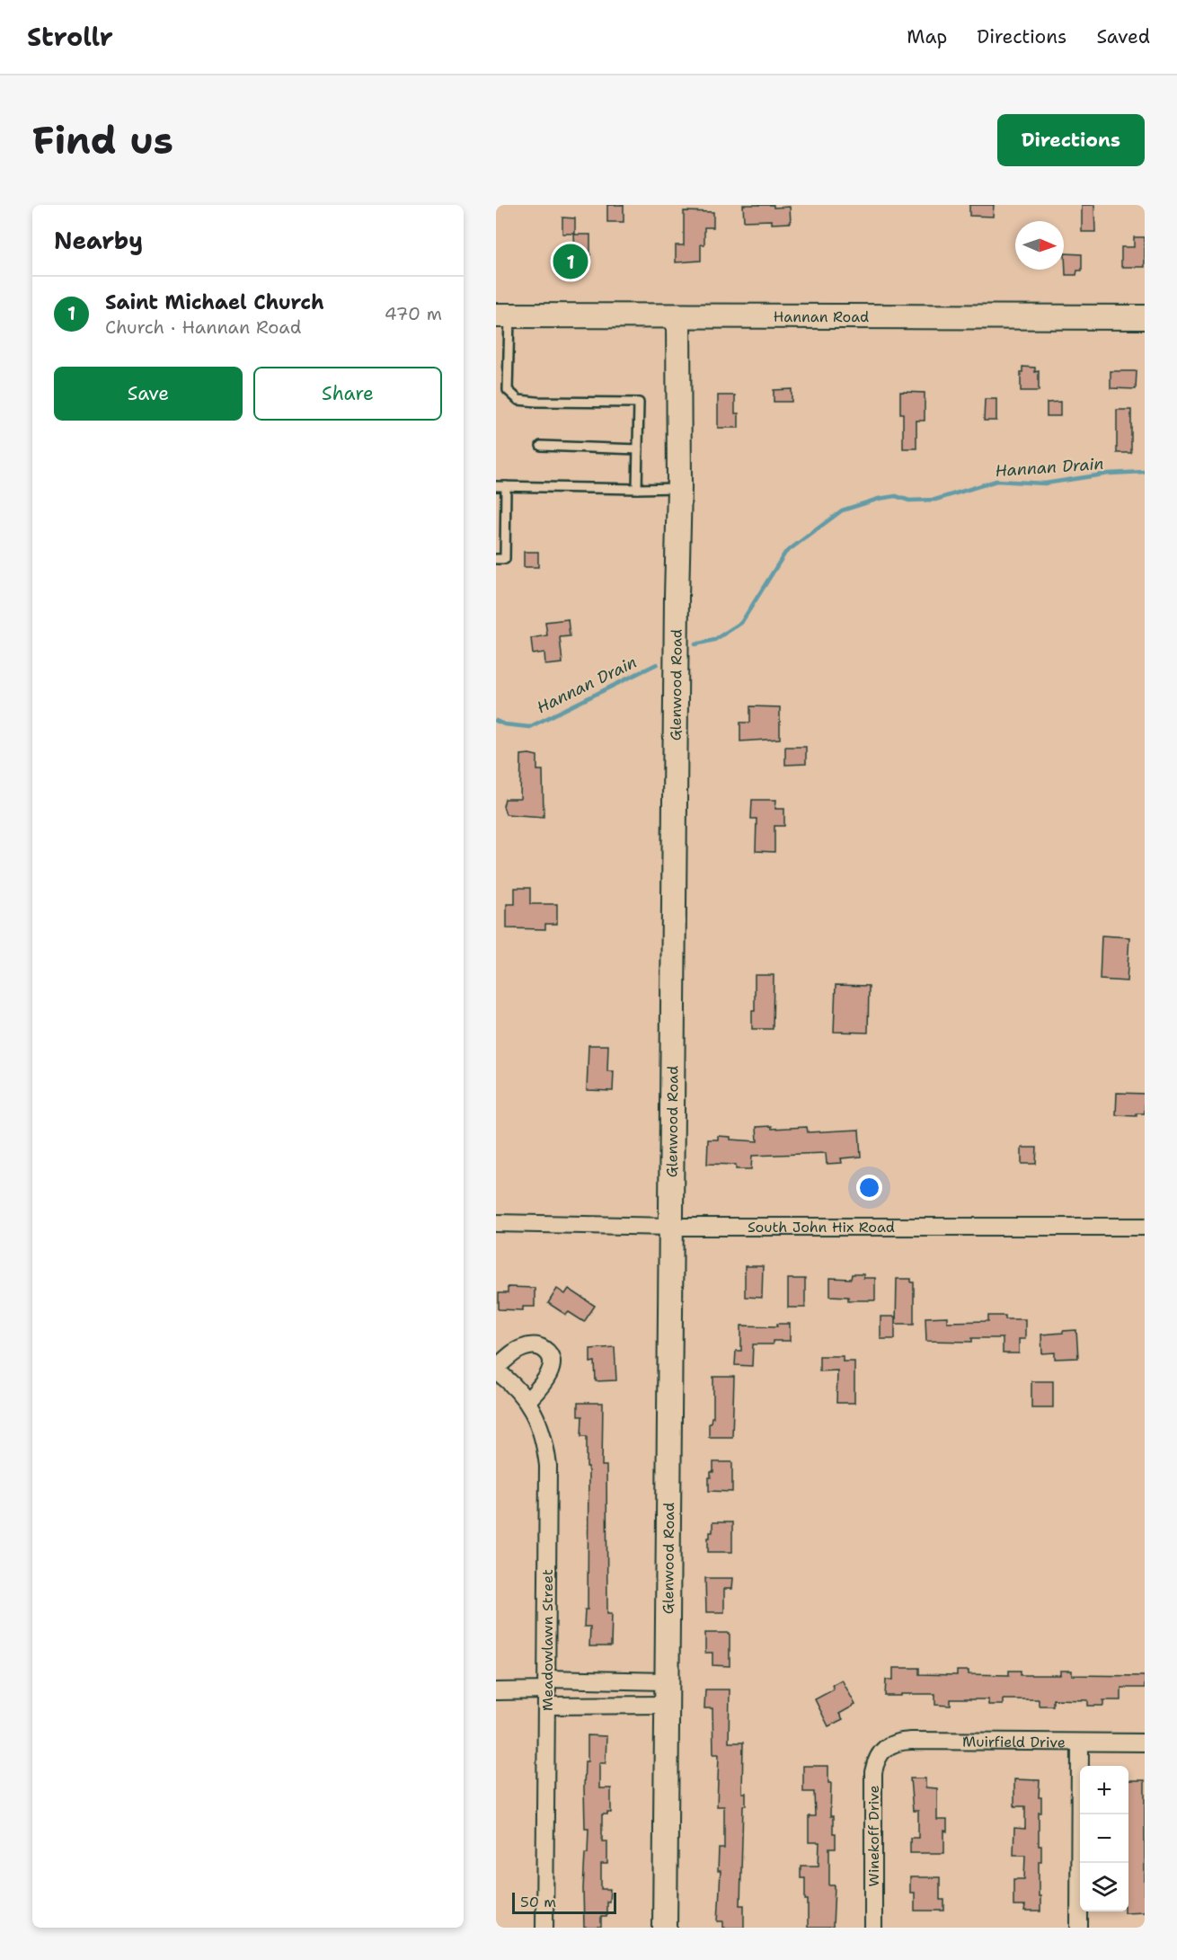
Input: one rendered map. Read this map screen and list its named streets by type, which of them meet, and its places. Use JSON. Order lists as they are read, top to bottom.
{
  "streets": {
    "street": [
      "Hannan Road",
      "Glenwood Road",
      "South John Hix Road",
      "Meadowlawn Street",
      "Muirfield Drive",
      "Winekoff Drive"
    ]
  },
  "crossings": [
    ["Hannan Road", "Glenwood Road"],
    ["Glenwood Road", "South John Hix Road"],
    ["Muirfield Drive", "Winekoff Drive"]
  ],
  "water": ["Hannan Drain"],
  "scale_bar": "50 m",
  "north": "right",
  "page": {
    "header": "Strollr",
    "nav": ["Map", "Directions", "Saved"],
    "buttons": [
      "Directions",
      ["Save", "Share"]
    ],
    "title": "Find us",
    "heading": "Nearby",
    "pins": "1",
    "list": [
      {
        "mark": "1",
        "name": "Saint Michael Church",
        "note": "Church · Hannan Road",
        "value": "470 m"
      }
    ],
    "map_buttons": ["+", "−"],
    "scale": "50 m"
  }
}
